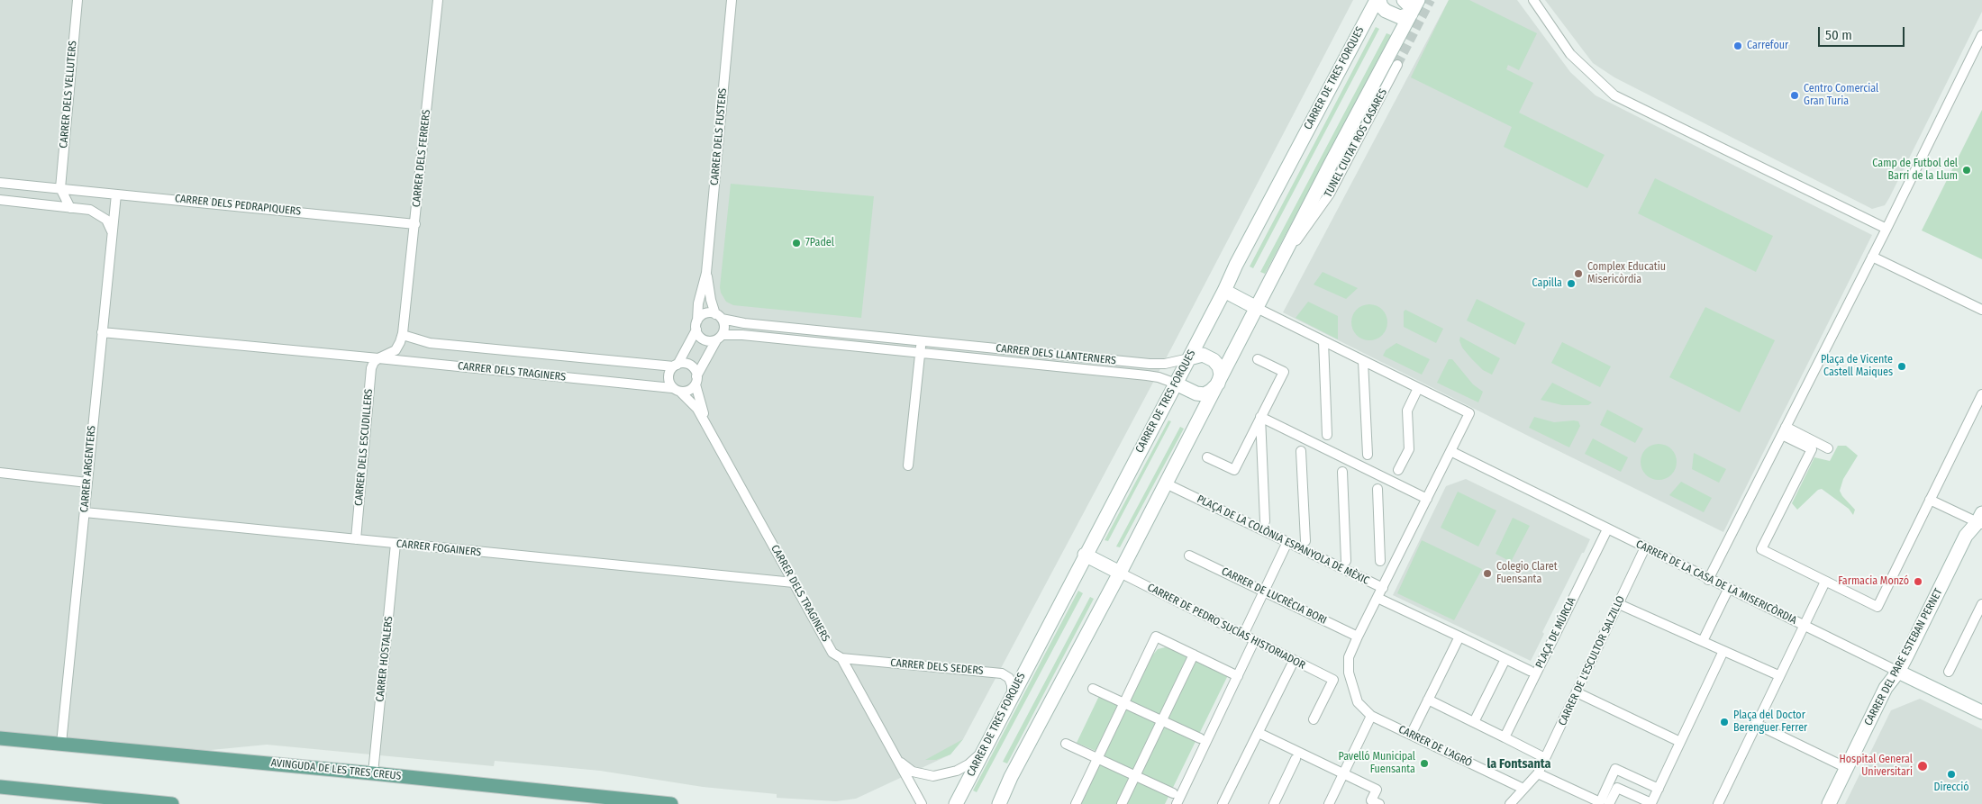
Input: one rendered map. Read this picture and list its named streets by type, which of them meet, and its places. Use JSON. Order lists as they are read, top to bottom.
{
  "streets": {
    "main road": [
      "CARRER DE TRES FORQUES",
      "CARRER DE LA CASA DE LA MISERICÒRDIA",
      "CARRER DEL PARE ESTEBAN PERNET",
      "AVINGUDA DE LES TRES CREUS"
    ],
    "street": [
      "CARRER DELS VELLUTERS",
      "CARRER DELS FUSTERS",
      "TUNEL CIUTAT ROS CASARES",
      "CARRER DELS FERRERS",
      "CARRER DELS PEDRAPIQUERS",
      "CARRER DELS LLANTERNERS",
      "CARRER DELS TRAGINERS",
      "CARRER DELS ESCUDILLERS",
      "CARRER ARGENTERS",
      "PLAÇA DE LA COLÒNIA ESPANYOLA DE MÈXIC",
      "CARRER FOGAINERS",
      "CARRER DE LUCRÈCIA BORI",
      "CARRER DE PEDRO SUCÍAS HISTORIADOR",
      "PLAÇA DE MÚRCIA",
      "CARRER HOSTALERS",
      "CARRER DE L'ESCULTOR SALZILLO",
      "CARRER DELS SEDERS",
      "CARRER DE L'AGRÓ"
    ]
  },
  "crossings": [
    ["CARRER DE TRES FORQUES", "CARRER DELS LLANTERNERS"],
    ["CARRER DE TRES FORQUES", "CARRER DELS SEDERS"],
    ["CARRER DELS VELLUTERS", "CARRER DELS PEDRAPIQUERS"],
    ["CARRER DELS FUSTERS", "CARRER DELS LLANTERNERS"],
    ["CARRER DELS FUSTERS", "CARRER DELS TRAGINERS"],
    ["CARRER DELS FERRERS", "CARRER DELS PEDRAPIQUERS"],
    ["CARRER DELS FERRERS", "CARRER DELS TRAGINERS"],
    ["CARRER DELS PEDRAPIQUERS", "CARRER ARGENTERS"],
    ["CARRER DELS TRAGINERS", "CARRER DELS ESCUDILLERS"],
    ["CARRER DELS TRAGINERS", "CARRER ARGENTERS"],
    ["CARRER DELS TRAGINERS", "CARRER FOGAINERS"],
    ["CARRER DELS TRAGINERS", "CARRER DELS SEDERS"],
    ["CARRER DELS ESCUDILLERS", "CARRER FOGAINERS"],
    ["CARRER ARGENTERS", "CARRER FOGAINERS"],
    ["CARRER ARGENTERS", "AVINGUDA DE LES TRES CREUS"],
    ["PLAÇA DE LA COLÒNIA ESPANYOLA DE MÈXIC", "CARRER DE LA CASA DE LA MISERICÒRDIA"],
    ["CARRER FOGAINERS", "CARRER HOSTALERS"],
    ["CARRER DE LA CASA DE LA MISERICÒRDIA", "PLAÇA DE MÚRCIA"],
    ["CARRER DE LA CASA DE LA MISERICÒRDIA", "CARRER DEL PARE ESTEBAN PERNET"],
    ["CARRER DE LA CASA DE LA MISERICÒRDIA", "CARRER DE L'ESCULTOR SALZILLO"],
    ["CARRER HOSTALERS", "AVINGUDA DE LES TRES CREUS"],
    ["CARRER DE L'ESCULTOR SALZILLO", "CARRER DE L'AGRÓ"]
  ],
  "districts": ["la Fontsanta"],
  "places": [
    "Carrefour",
    "Centro Comercial Gran Turia",
    "Camp de Futbol del Barri de la Llum",
    "7Padel",
    "Complex Educatiu Misericòrdia",
    "Capilla",
    "Plaça de Vicente Castell Maiques",
    "Colegio Claret Fuensanta",
    "Farmacia Monzó",
    "Plaça del Doctor Berenguer Ferrer",
    "Pavelló Municipal Fuensanta",
    "Hospital General Universitari",
    "Direcció"
  ],
  "scale_bar": "50 m"
}
